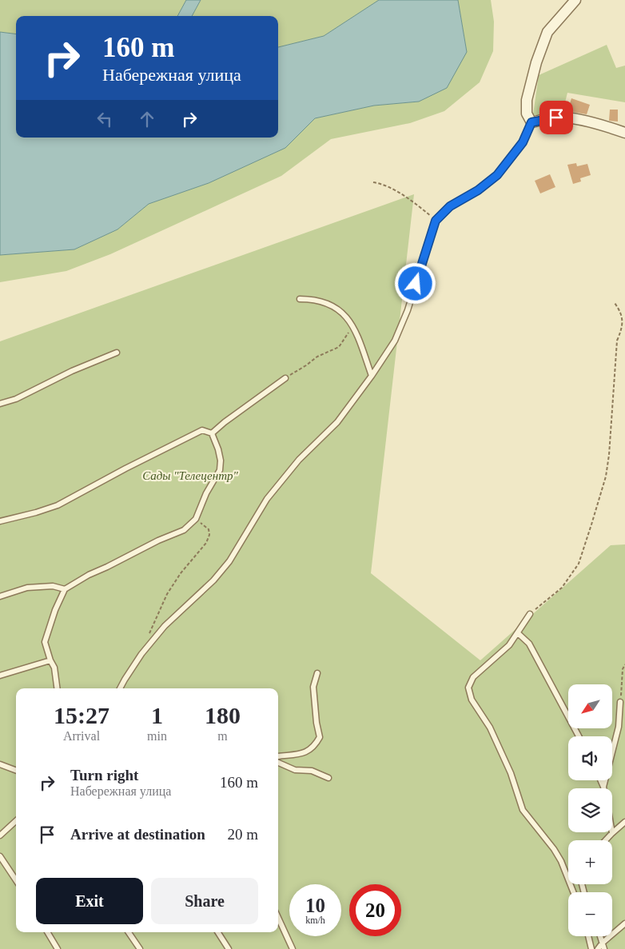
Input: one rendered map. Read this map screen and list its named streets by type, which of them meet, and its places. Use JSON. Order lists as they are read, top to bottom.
{
  "parks": ["Сады \"Телецентр\""],
  "north": "bottom left",
  "page": {
    "turn": ["160 m", "Набережная улица"],
    "map_buttons": ["+", "−"],
    "eta": [
      "15:27",
      "Arrival",
      "1",
      "min",
      "180",
      "m"
    ],
    "list": [
      {
        "name": "Turn right",
        "note": "Набережная улица",
        "value": "160 m"
      },
      {
        "name": "Arrive at destination",
        "value": "20 m"
      }
    ],
    "buttons": ["Exit", "Share"],
    "speed": "10 km/h",
    "limit": "20"
  }
}
